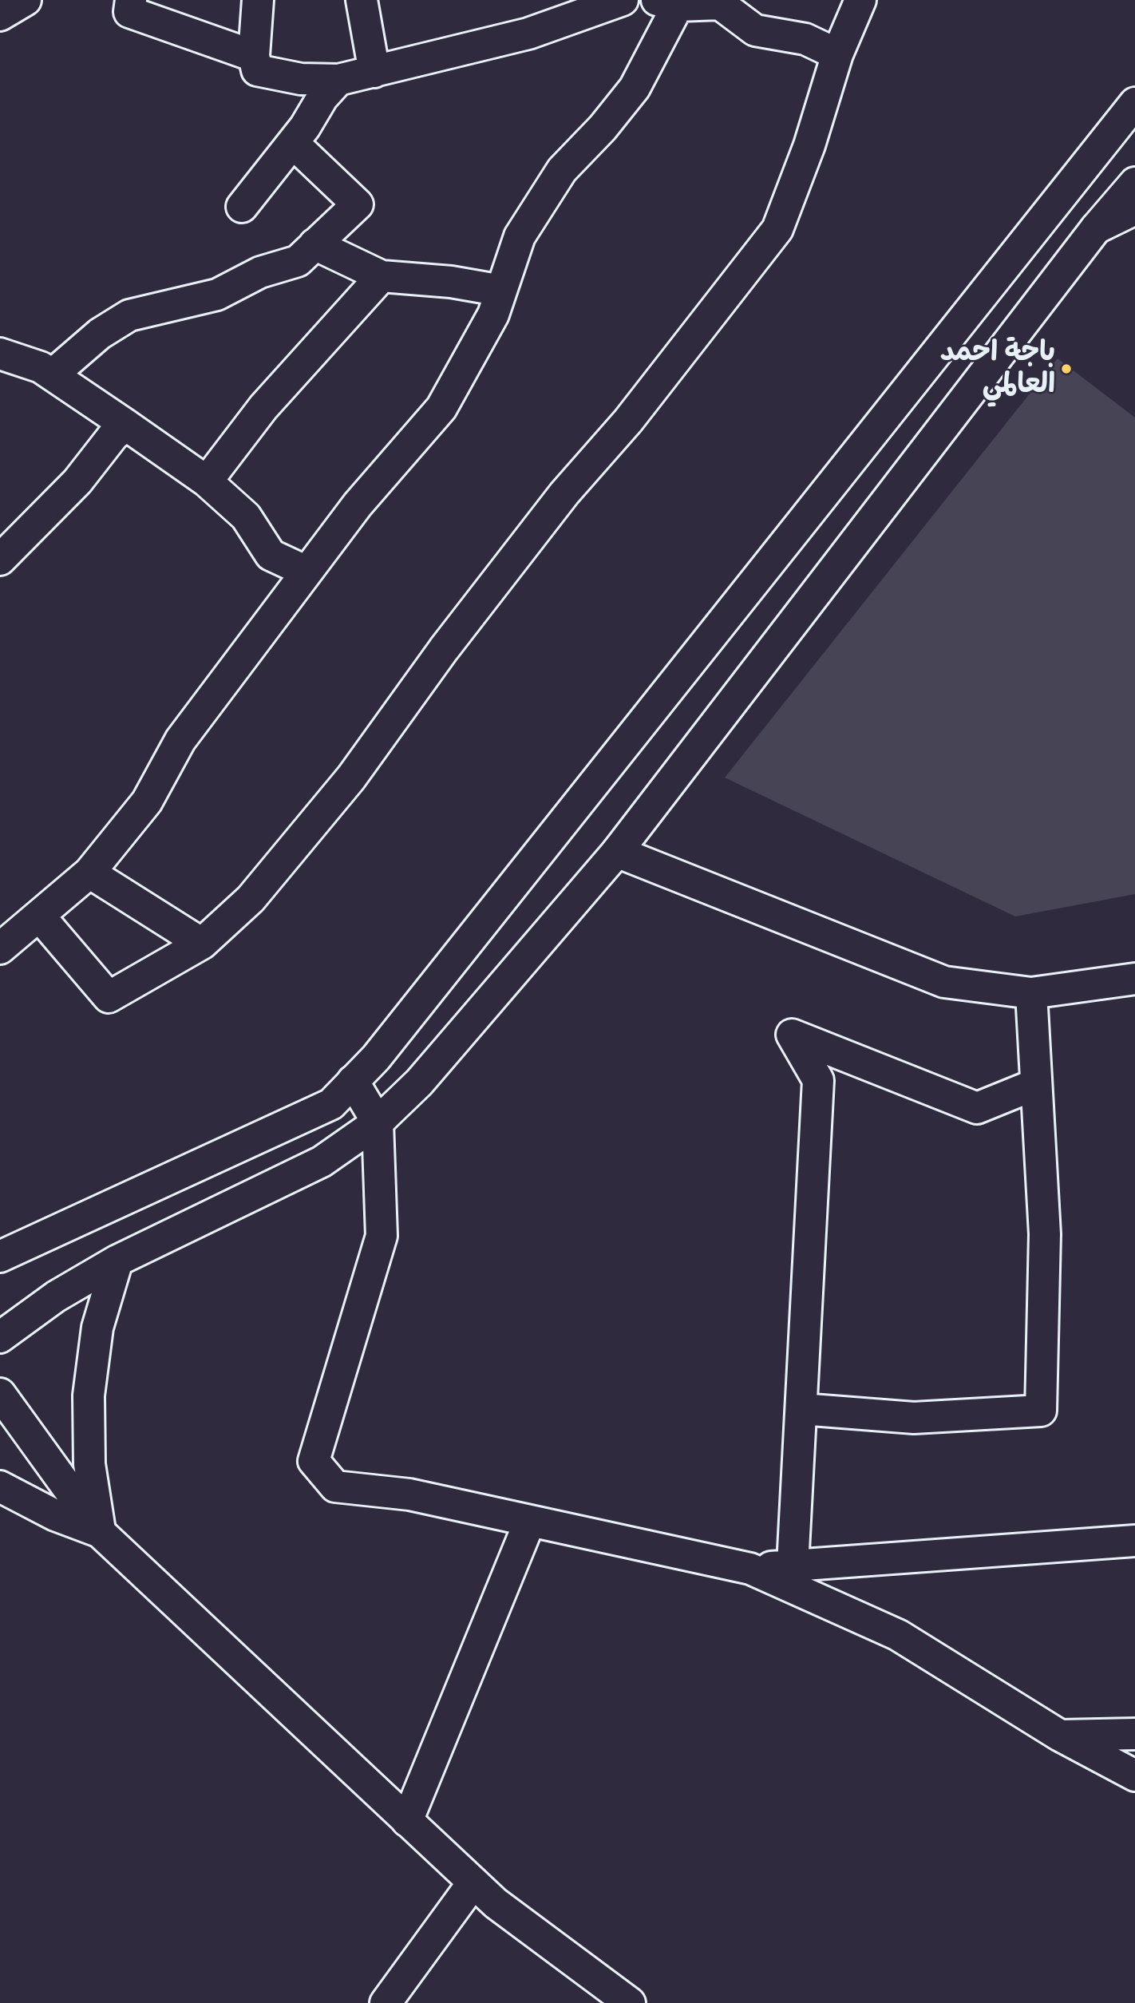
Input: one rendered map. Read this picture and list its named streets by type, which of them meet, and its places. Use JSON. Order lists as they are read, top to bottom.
{
  "places": ["باجة احمد العالمي"]
}
